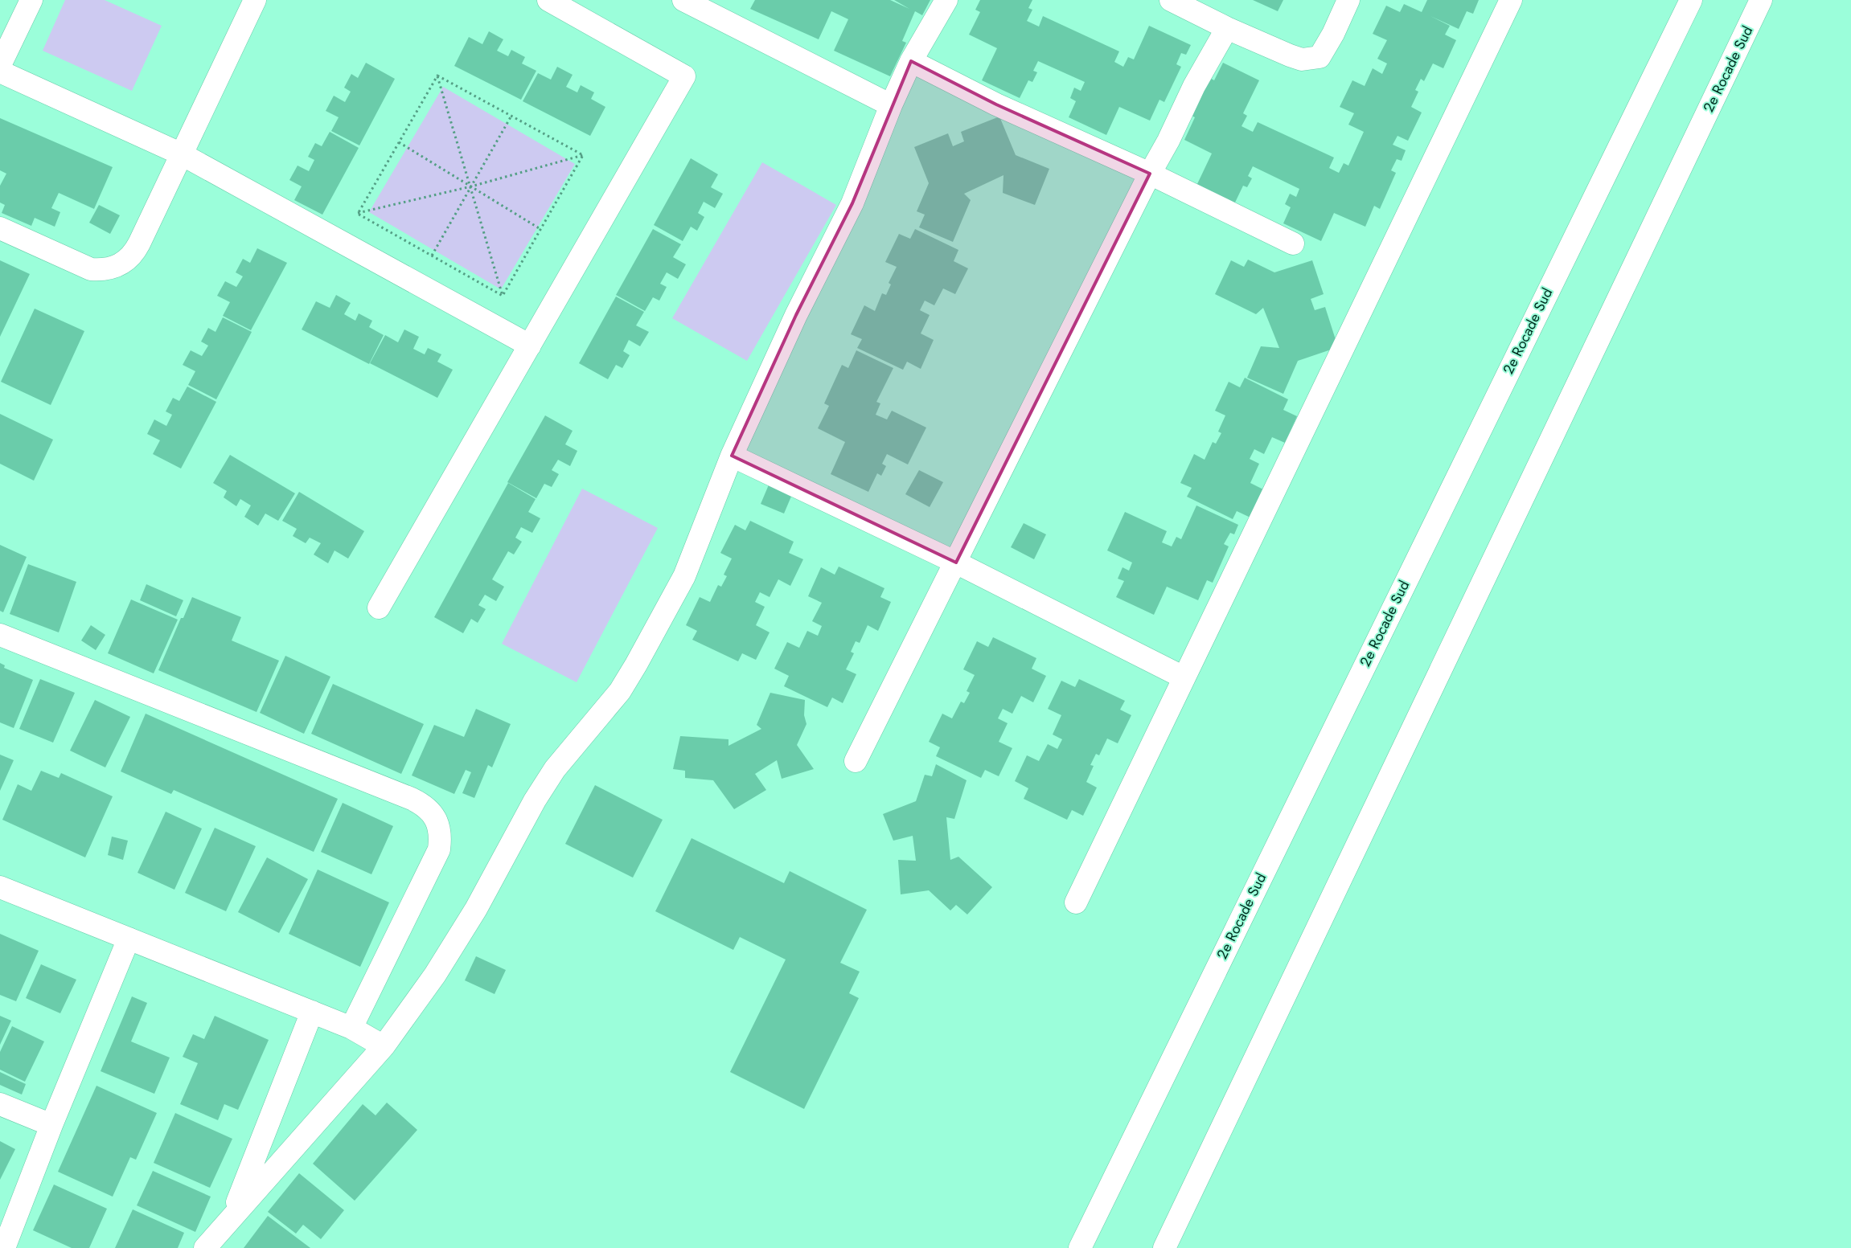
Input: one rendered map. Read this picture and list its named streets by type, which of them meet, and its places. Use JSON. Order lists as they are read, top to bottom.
{
  "streets": {
    "main road": ["2e Rocade Sud"]
  }
}
